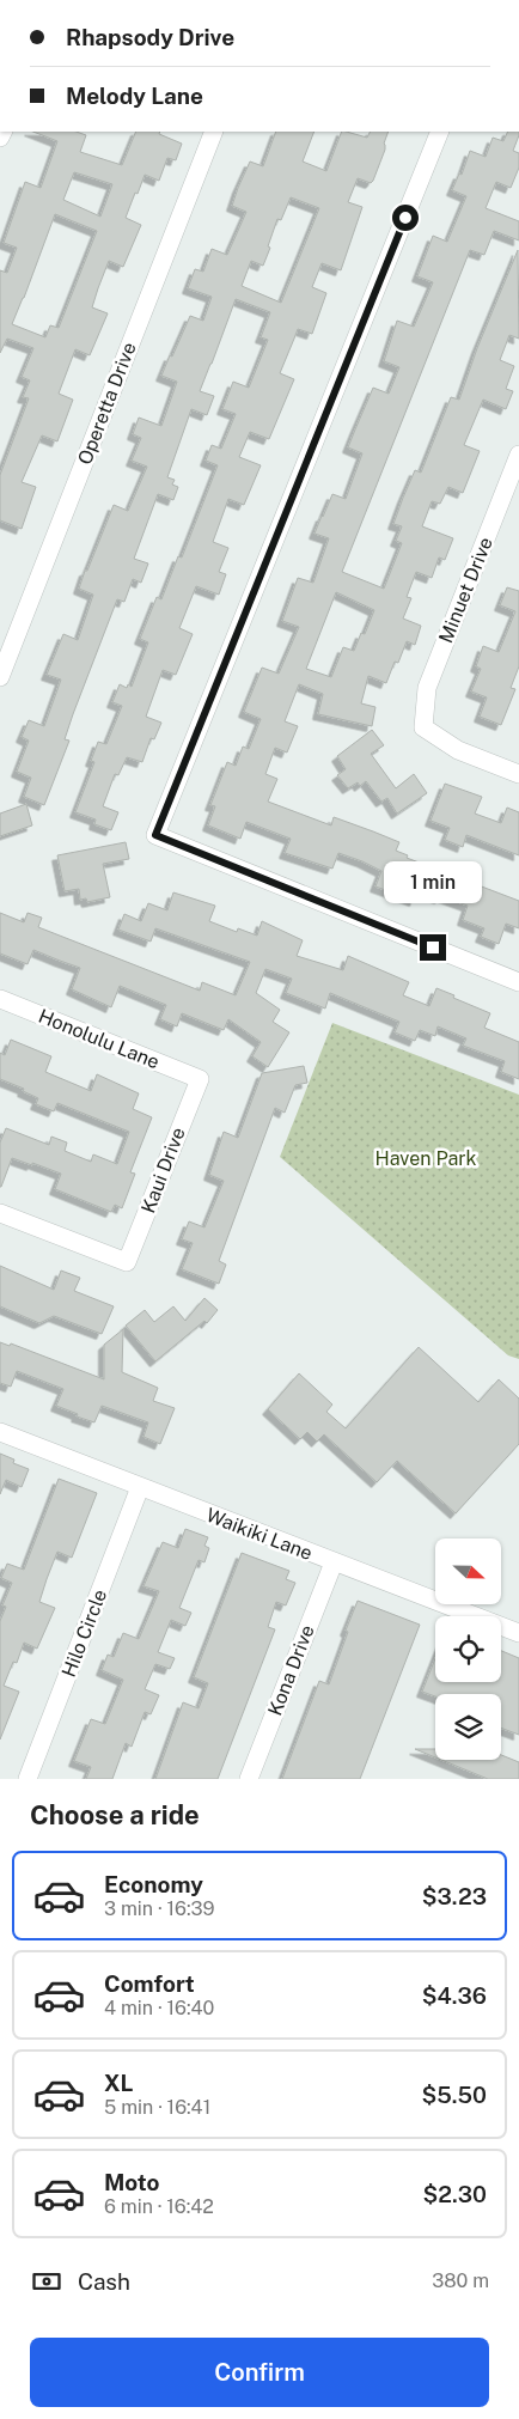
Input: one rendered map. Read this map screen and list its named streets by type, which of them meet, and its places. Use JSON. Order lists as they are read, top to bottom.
{
  "streets": {
    "street": [
      "Operetta Drive",
      "Minuet Drive",
      "Honolulu Lane",
      "Kaui Drive",
      "Waikiki Lane",
      "Hilo Circle",
      "Kona Drive"
    ]
  },
  "crossings": [
    ["Honolulu Lane", "Kaui Drive"],
    ["Waikiki Lane", "Hilo Circle"],
    ["Waikiki Lane", "Kona Drive"]
  ],
  "parks": ["Haven Park"],
  "north": "right",
  "page": {
    "banner": ["Rhapsody Drive", "Melody Lane"],
    "bubble": "1 min",
    "heading": "Choose a ride",
    "list": [
      {
        "name": "Economy",
        "note": "3 min · 16:39",
        "value": "$3.23"
      },
      {
        "name": "Comfort",
        "note": "4 min · 16:40",
        "value": "$4.36"
      },
      {
        "name": "XL",
        "note": "5 min · 16:41",
        "value": "$5.50"
      },
      {
        "name": "Moto",
        "note": "6 min · 16:42",
        "value": "$2.30"
      }
    ],
    "pay": ["Cash", "380 m"],
    "buttons": "Confirm"
  }
}
